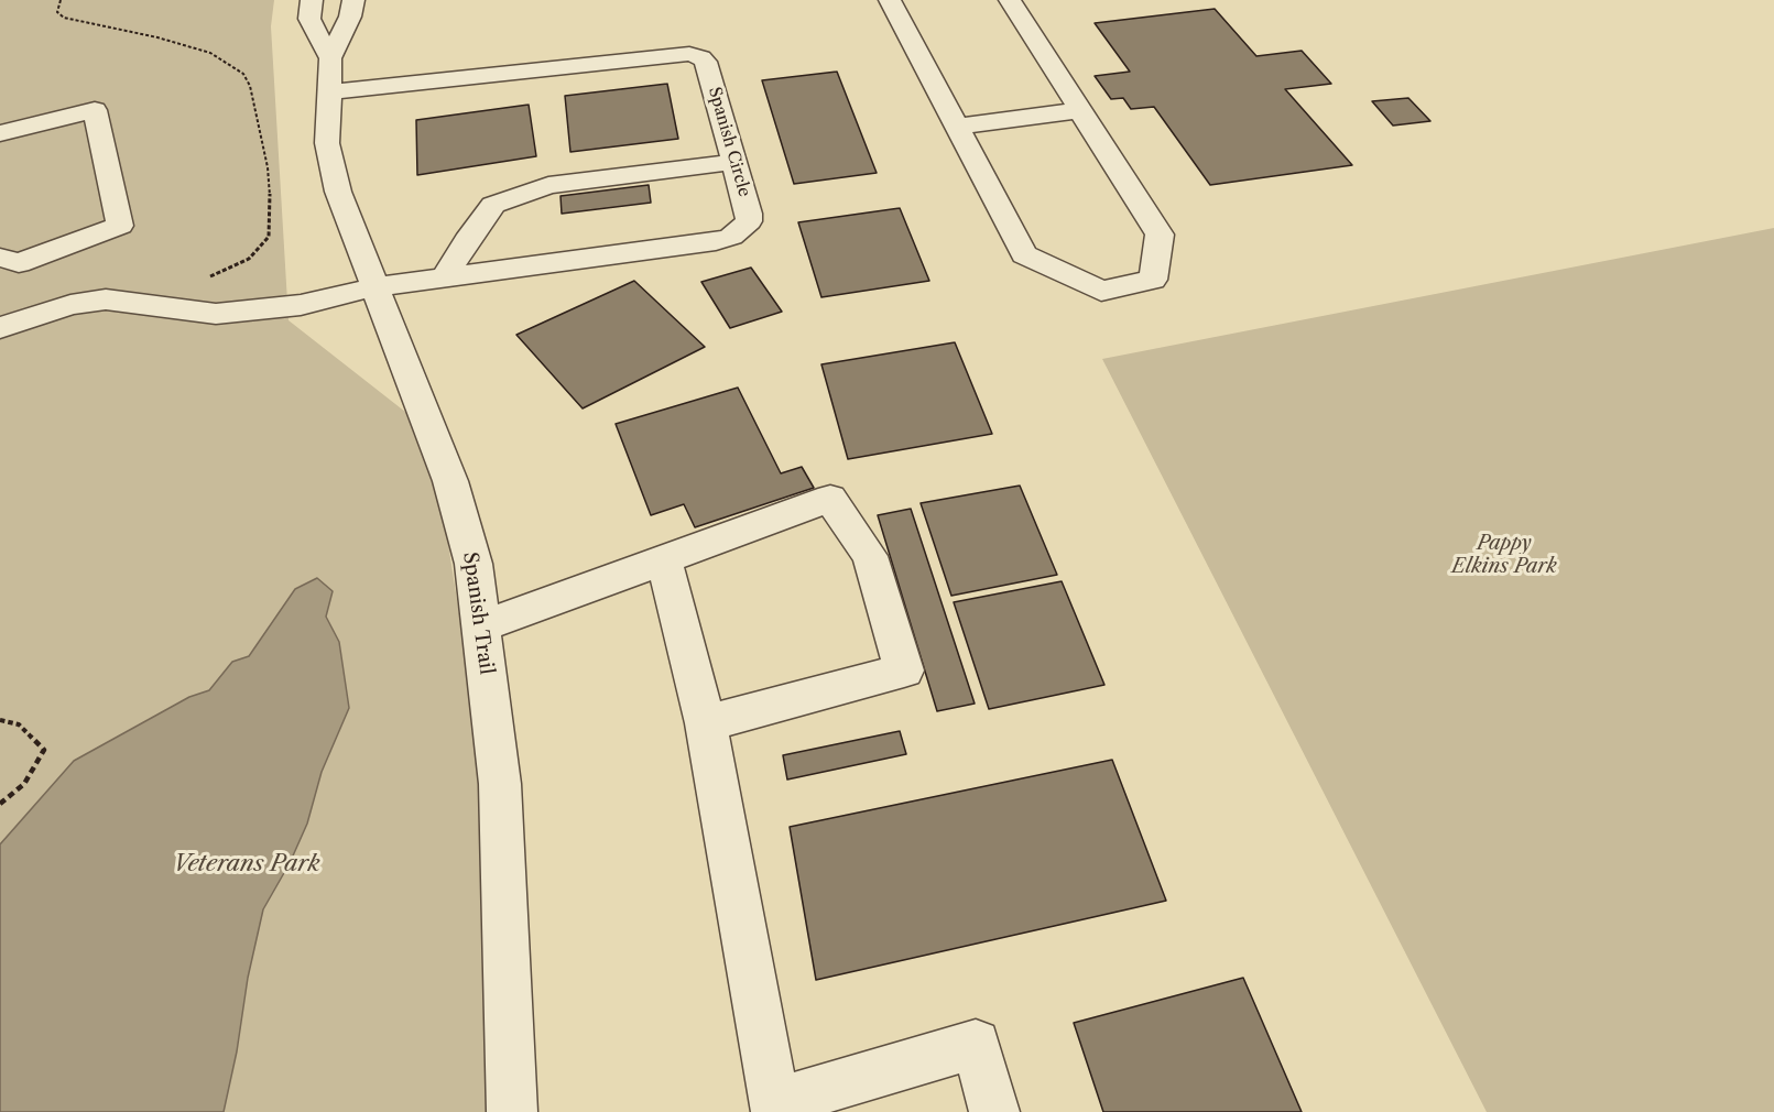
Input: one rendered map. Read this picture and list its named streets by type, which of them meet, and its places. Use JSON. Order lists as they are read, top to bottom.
{
  "streets": {
    "street": ["Spanish Circle", "Spanish Trail"]
  },
  "crossings": [
    ["Spanish Circle", "Spanish Trail"]
  ],
  "parks": ["Pappy Elkins Park", "Veterans Park"]
}
